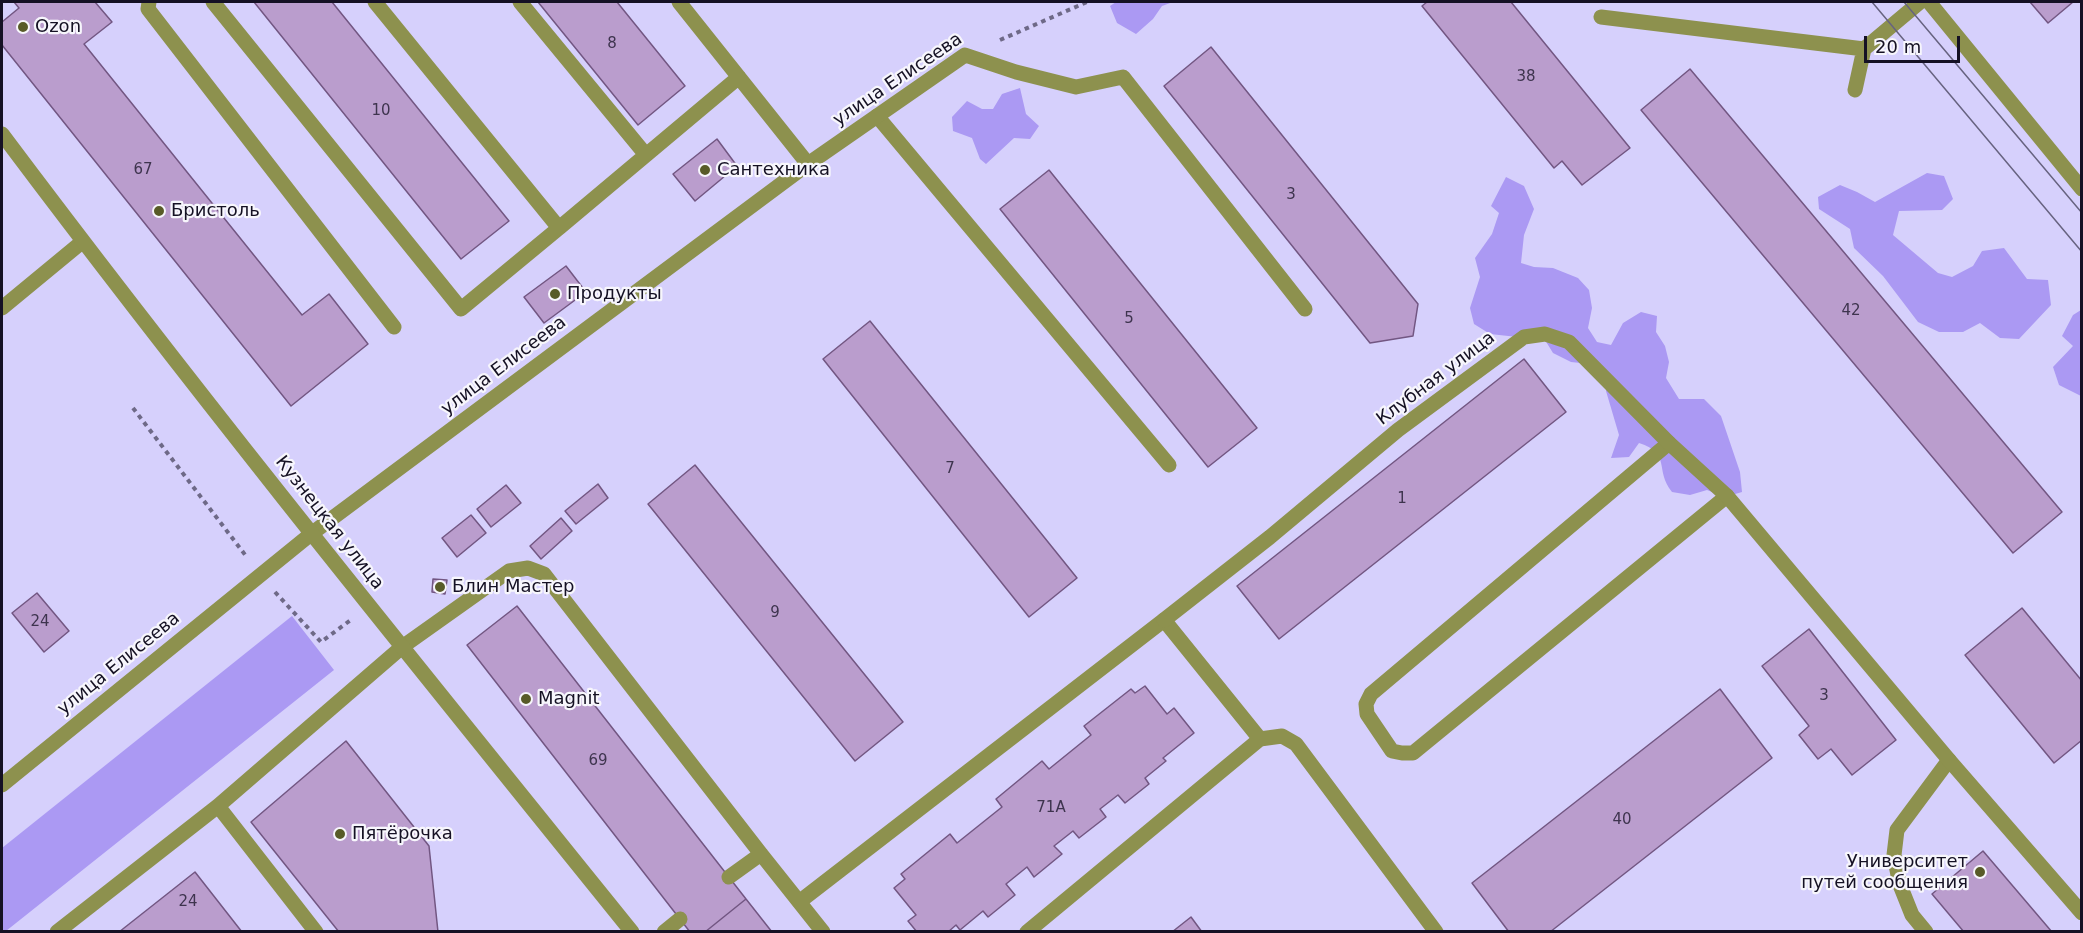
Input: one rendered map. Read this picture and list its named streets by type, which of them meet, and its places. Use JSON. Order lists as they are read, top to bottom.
{
  "streets": {
    "street": ["улица Елисеева", "Клубная улица", "Кузнецкая улица"]
  },
  "crossings": [
    ["улица Елисеева", "Кузнецкая улица"]
  ],
  "places": [
    "Ozon",
    "Сантехника",
    "Бристоль",
    "Продукты",
    "Блин Мастер",
    "Magnit",
    "Пятёрочка",
    "Университет путей сообщения"
  ],
  "house_numbers": [
    "8",
    "38",
    "10",
    "67",
    "3",
    "42",
    "5",
    "7",
    "1",
    "9",
    "24",
    "3",
    "69",
    "71А",
    "40",
    "24"
  ],
  "scale_bar": "20 m"
}
